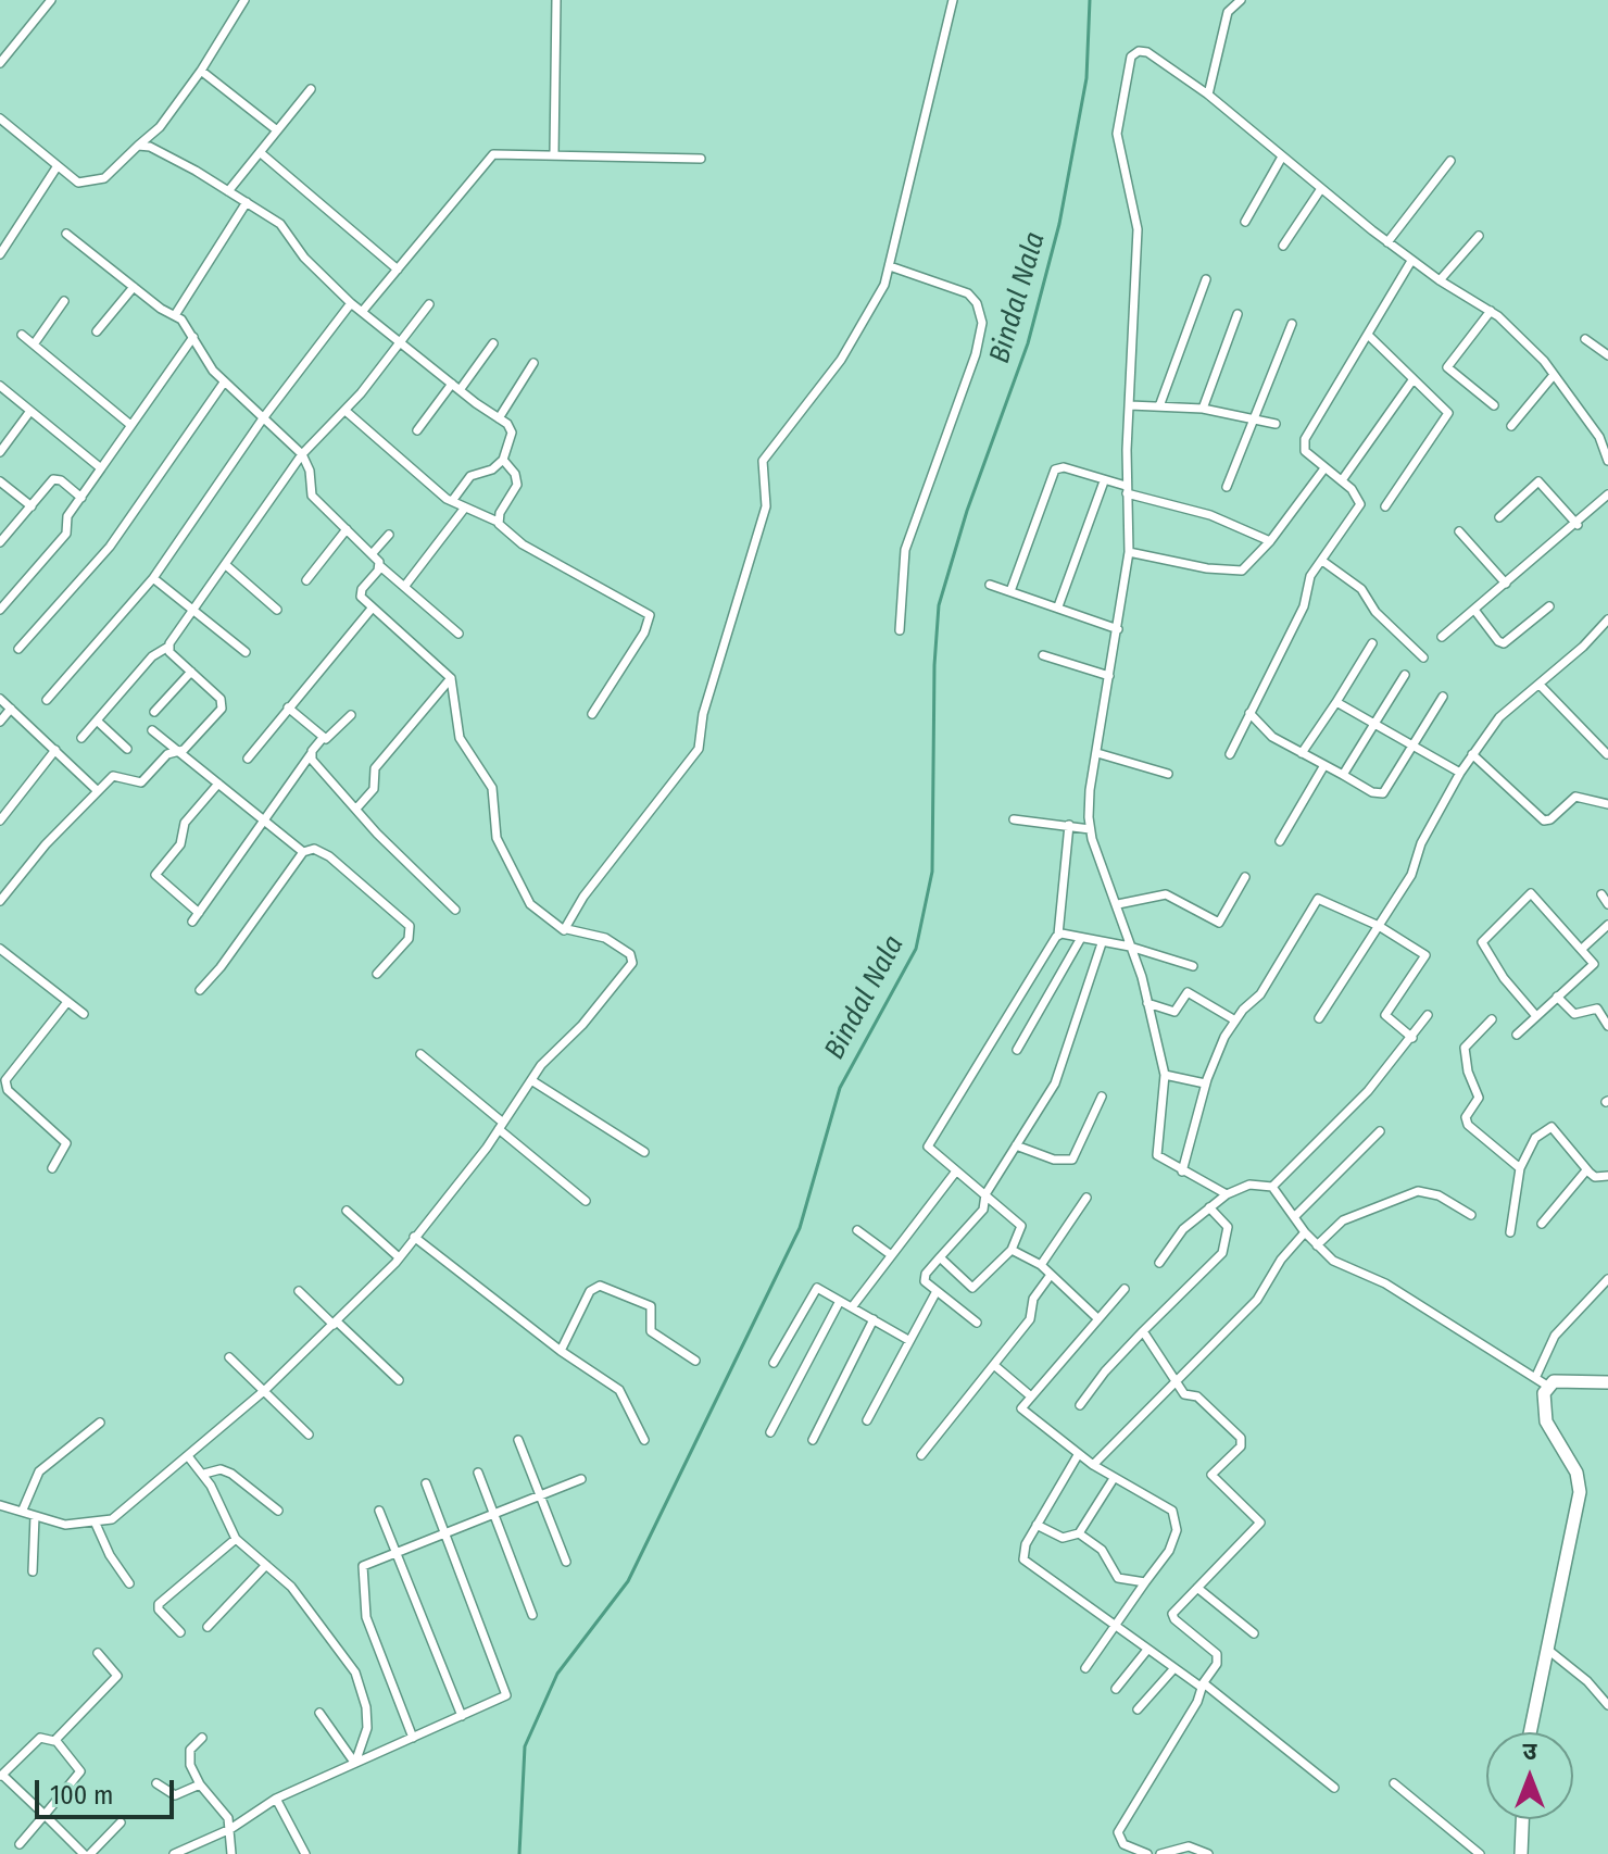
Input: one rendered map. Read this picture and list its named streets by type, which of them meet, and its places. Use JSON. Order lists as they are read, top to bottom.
{
  "water": ["Bindal Nala"],
  "scale_bar": "100 m",
  "north": "top"
}
